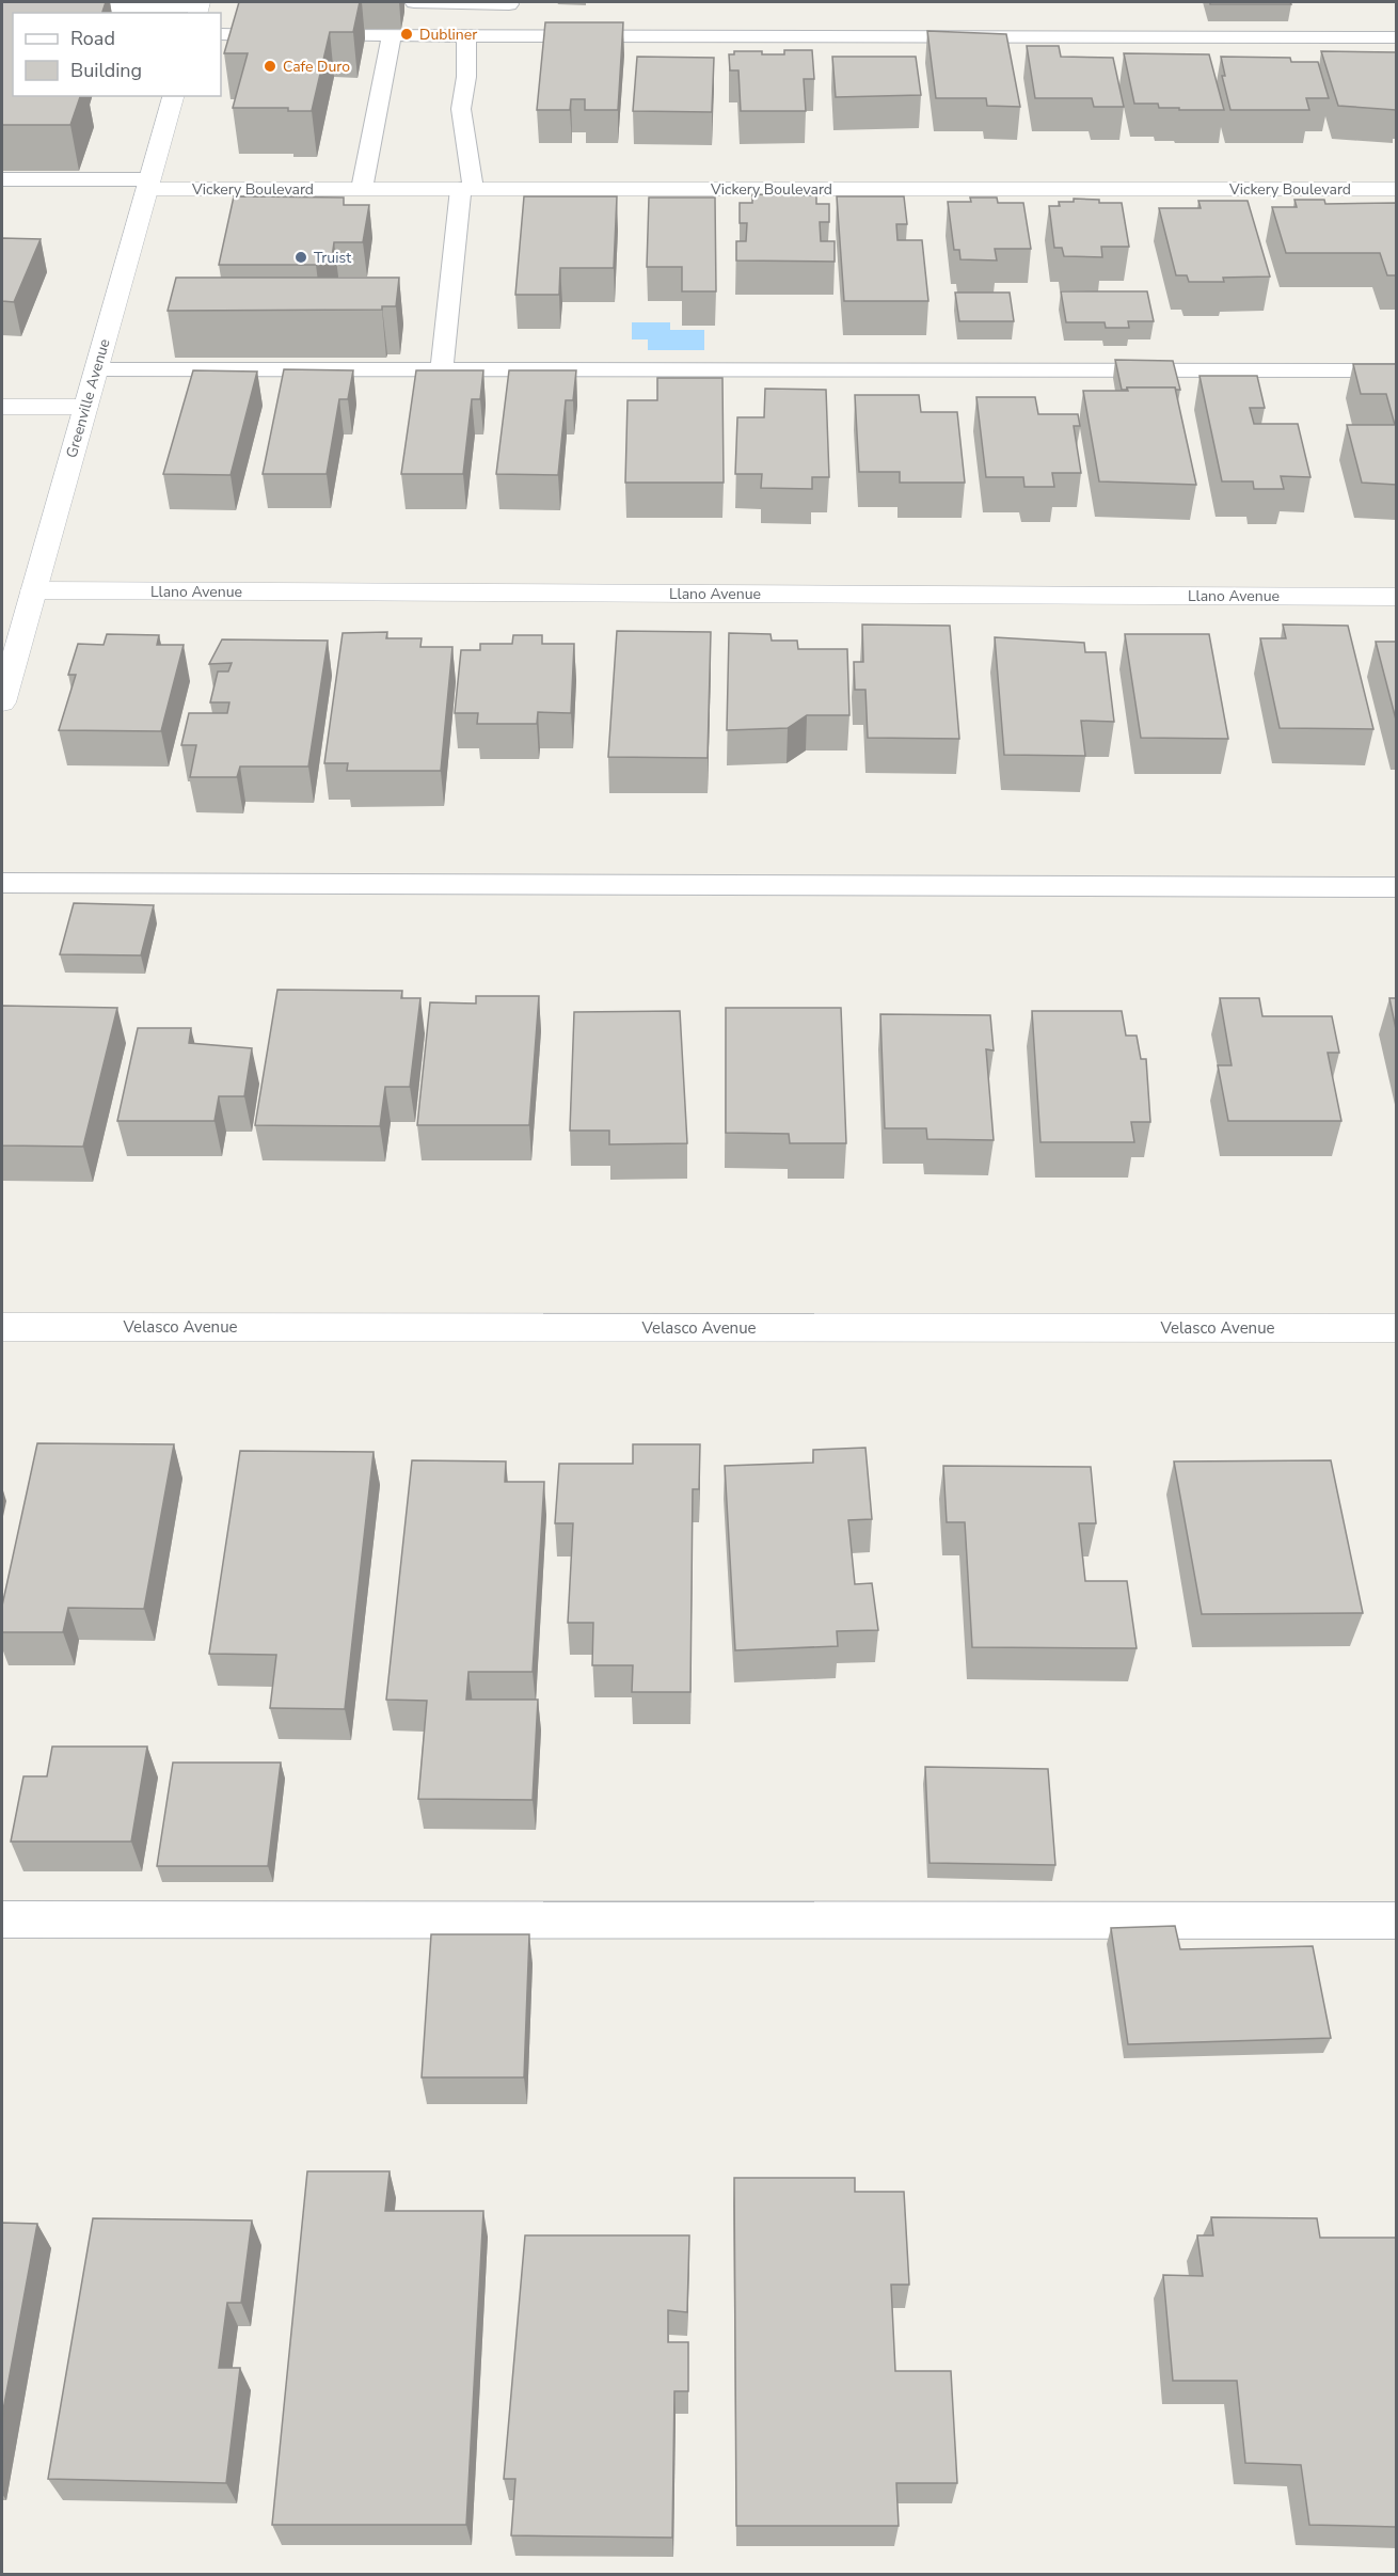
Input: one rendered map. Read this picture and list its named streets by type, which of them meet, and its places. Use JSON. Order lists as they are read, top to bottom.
{
  "streets": {
    "street": [
      "Vickery Boulevard",
      "Greenville Avenue",
      "Llano Avenue",
      "Velasco Avenue"
    ]
  },
  "crossings": [
    ["Vickery Boulevard", "Greenville Avenue"],
    ["Greenville Avenue", "Llano Avenue"]
  ],
  "places": ["Dubliner", "Cafe Duro", "Truist"],
  "legend": ["Road", "Building"]
}
